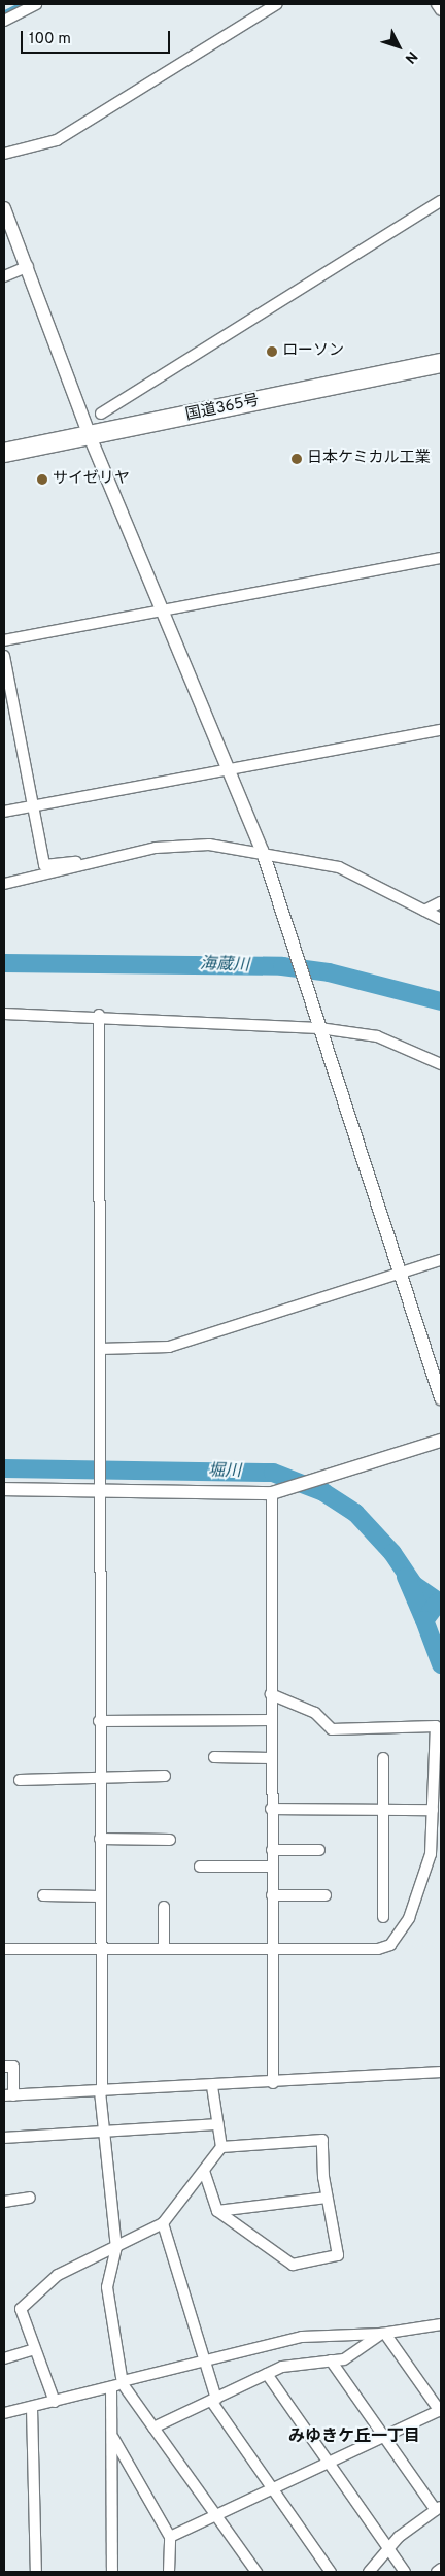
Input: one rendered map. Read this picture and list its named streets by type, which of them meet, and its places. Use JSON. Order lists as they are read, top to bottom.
{
  "streets": {
    "highway": ["国道365号"]
  },
  "districts": ["みゆきケ丘一丁目"],
  "water": ["海蔵川", "堀川"],
  "places": ["ローソン", "日本ケミカル工業", "サイゼリヤ"],
  "scale_bar": "100 m",
  "north": "bottom right"
}
